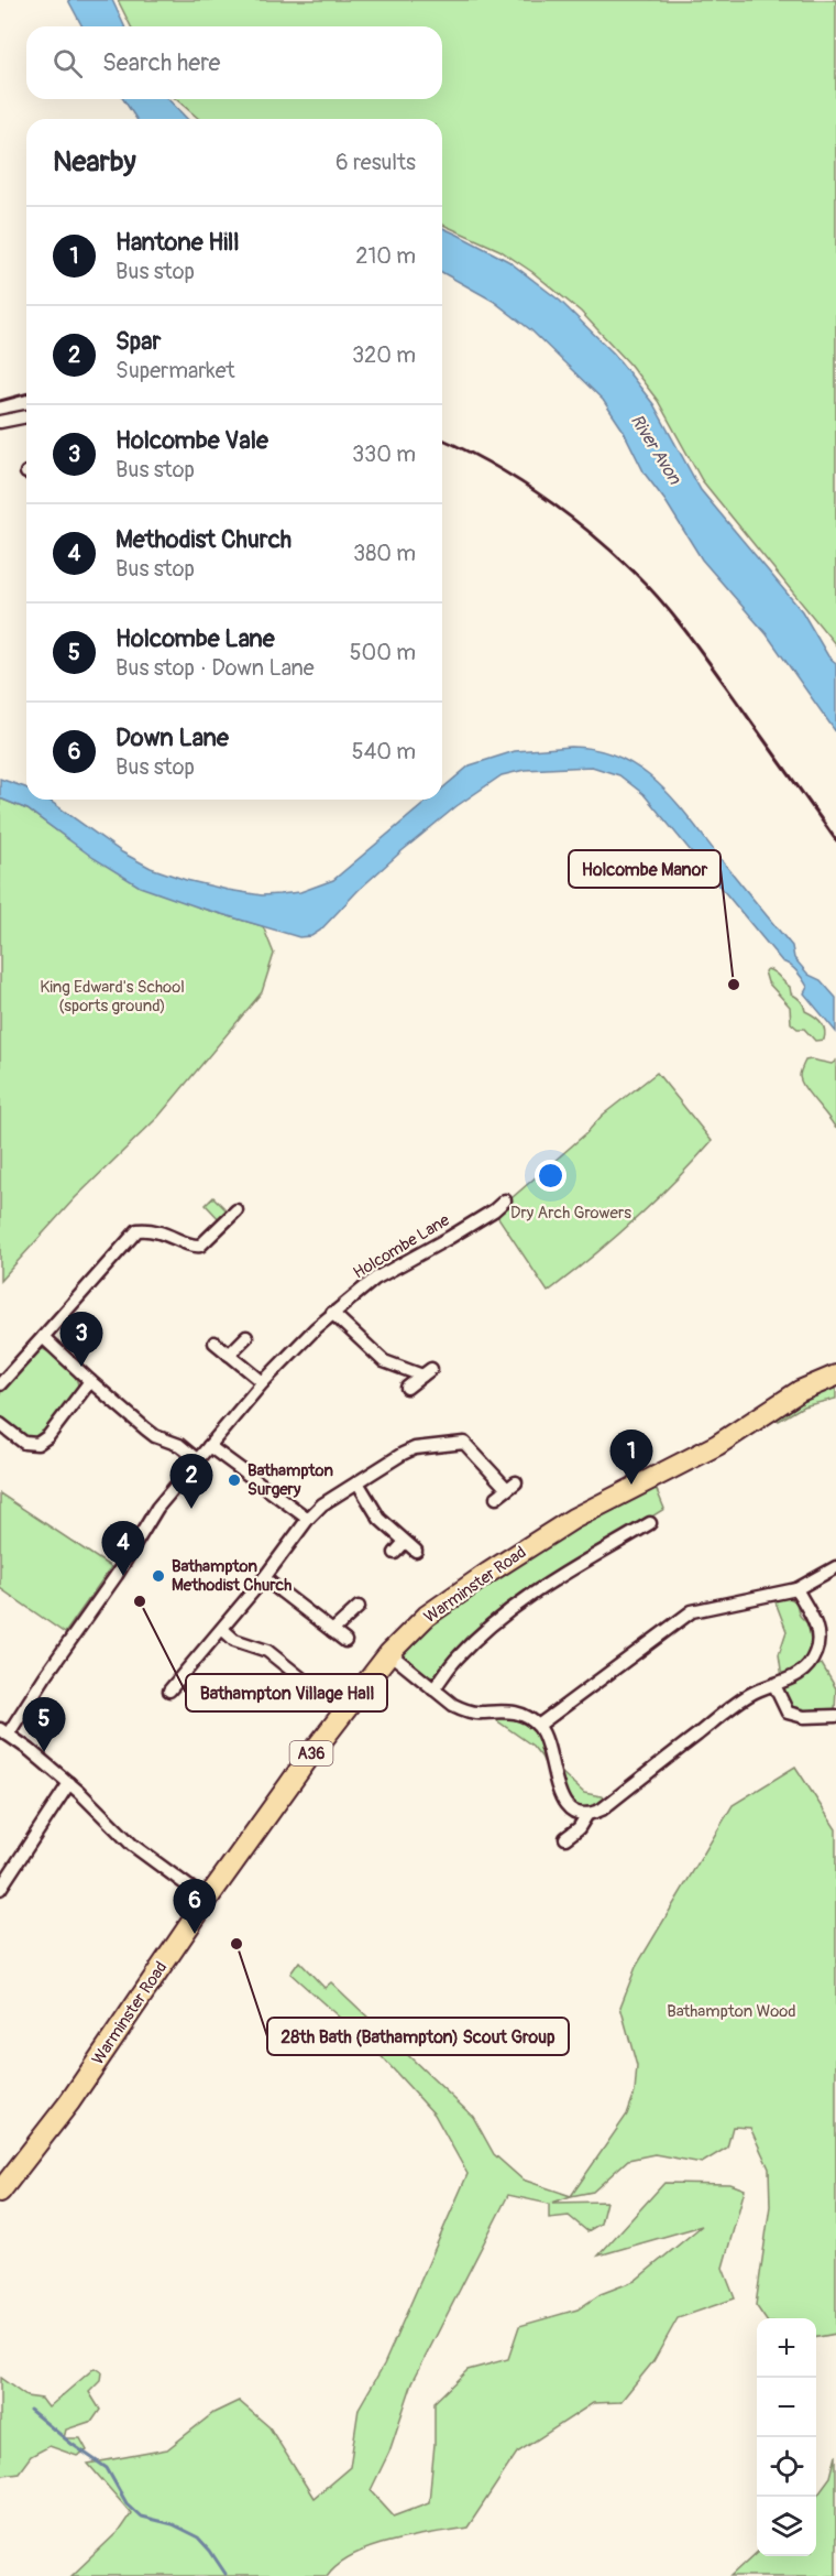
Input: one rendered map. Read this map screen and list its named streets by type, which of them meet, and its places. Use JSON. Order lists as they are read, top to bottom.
{
  "streets": {
    "highway": ["Warminster Road", "A36"],
    "street": ["Holcombe Lane"]
  },
  "water": ["River Avon"],
  "parks": ["King Edward's School (sports ground)", "Dry Arch Growers", "Bathampton Wood"],
  "places": [
    "Holcombe Manor",
    "Bathampton Surgery",
    "Bathampton Methodist Church",
    "Bathampton Village Hall",
    "28th Bath (Bathampton) Scout Group"
  ],
  "page": {
    "search": "Search here",
    "heading": ["Nearby", "6 results"],
    "list": [
      {
        "mark": "1",
        "name": "Hantone Hill",
        "note": "Bus stop",
        "value": "210 m"
      },
      {
        "mark": "2",
        "name": "Spar",
        "note": "Supermarket",
        "value": "320 m"
      },
      {
        "mark": "3",
        "name": "Holcombe Vale",
        "note": "Bus stop",
        "value": "330 m"
      },
      {
        "mark": "4",
        "name": "Methodist Church",
        "note": "Bus stop",
        "value": "380 m"
      },
      {
        "mark": "5",
        "name": "Holcombe Lane",
        "note": "Bus stop · Down Lane",
        "value": "500 m"
      },
      {
        "mark": "6",
        "name": "Down Lane",
        "note": "Bus stop",
        "value": "540 m"
      }
    ],
    "pins": [
      "3",
      "1",
      "2",
      "4",
      "5",
      "6"
    ],
    "map_buttons": ["+", "−"]
  }
}
